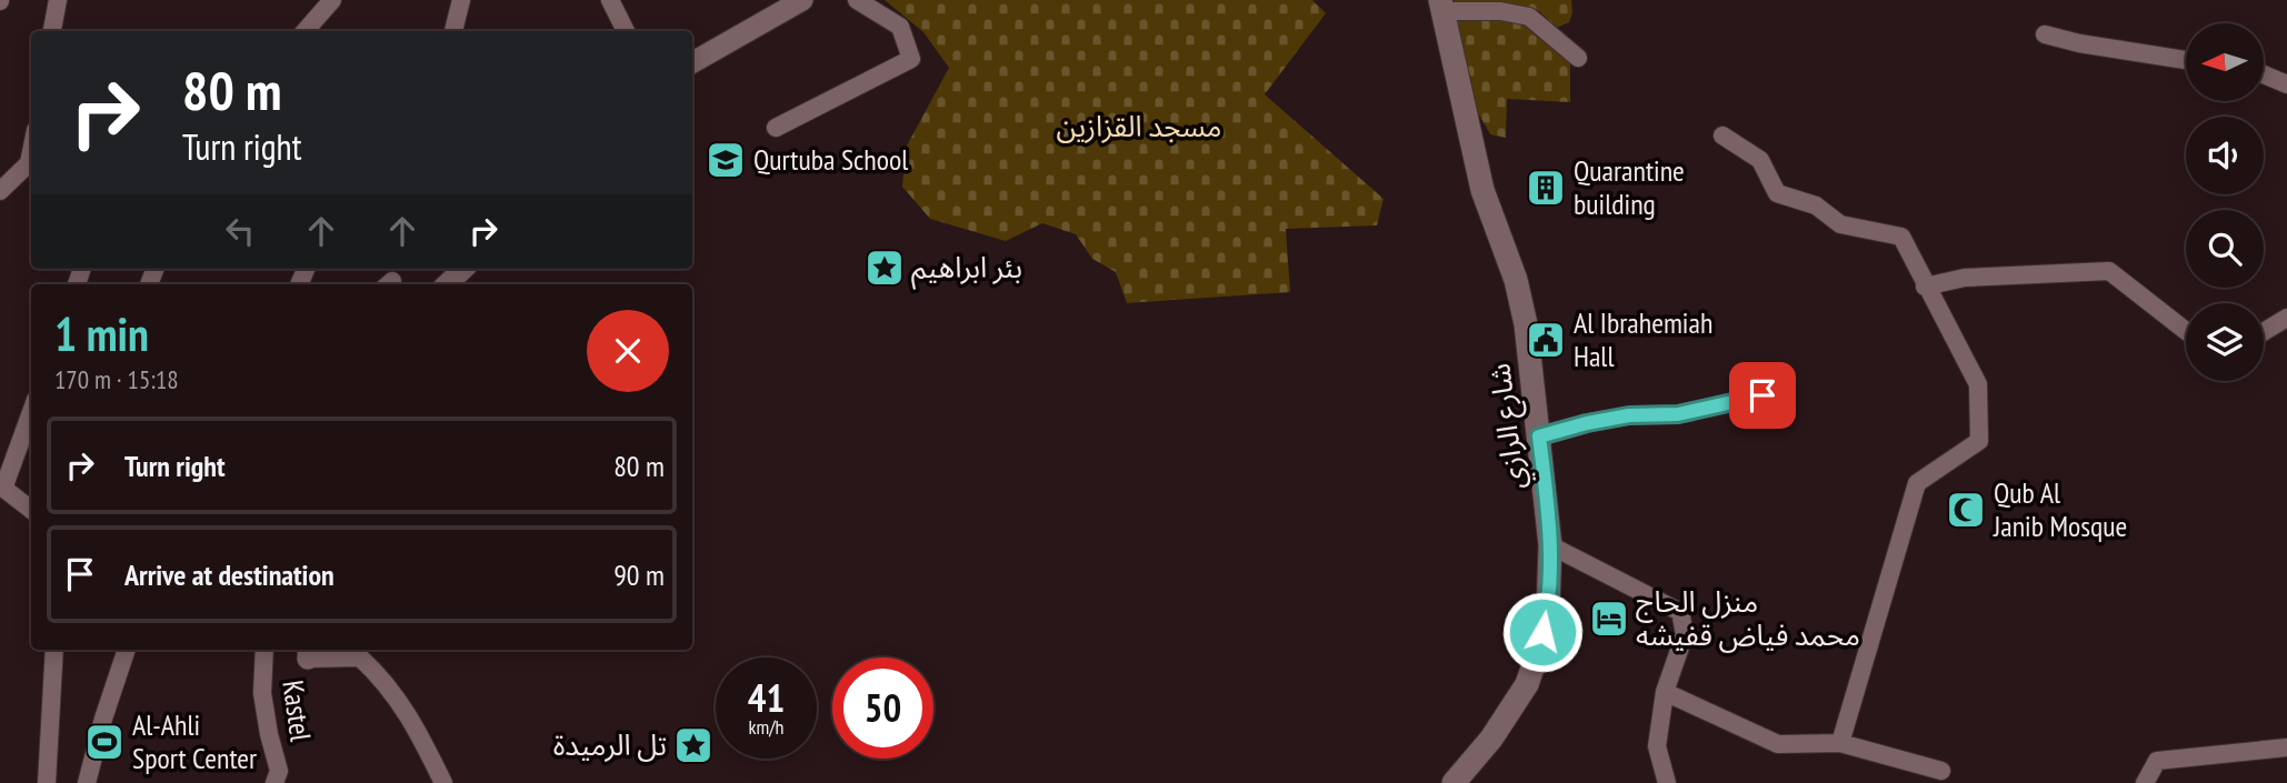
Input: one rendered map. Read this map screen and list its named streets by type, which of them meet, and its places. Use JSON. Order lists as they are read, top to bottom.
{
  "streets": {
    "main road": ["شارع الرازي"],
    "street": ["Kastel"]
  },
  "parks": ["مسجد القزازين"],
  "places": {
    "school or university": ["Qurtuba School"],
    "building": ["Quarantine building"],
    "place": ["بئر ابراهيم", "تل الرميدة"],
    "public building": ["Al Ibrahemiah Hall"],
    "mosque": ["Qub Al Janib Mosque"],
    "hotel": ["منزل الحاج محمد فياض قفيشه"],
    "sports": ["Al-Ahli Sport Center"]
  },
  "north": "left",
  "page": {
    "turn": ["80 m", "Turn right"],
    "heading": ["1 min", "170 m · 15:18"],
    "list": [
      {
        "name": "Turn right",
        "value": "80 m"
      },
      {
        "name": "Arrive at destination",
        "value": "90 m"
      }
    ],
    "speed": "41 km/h",
    "limit": "50"
  }
}
